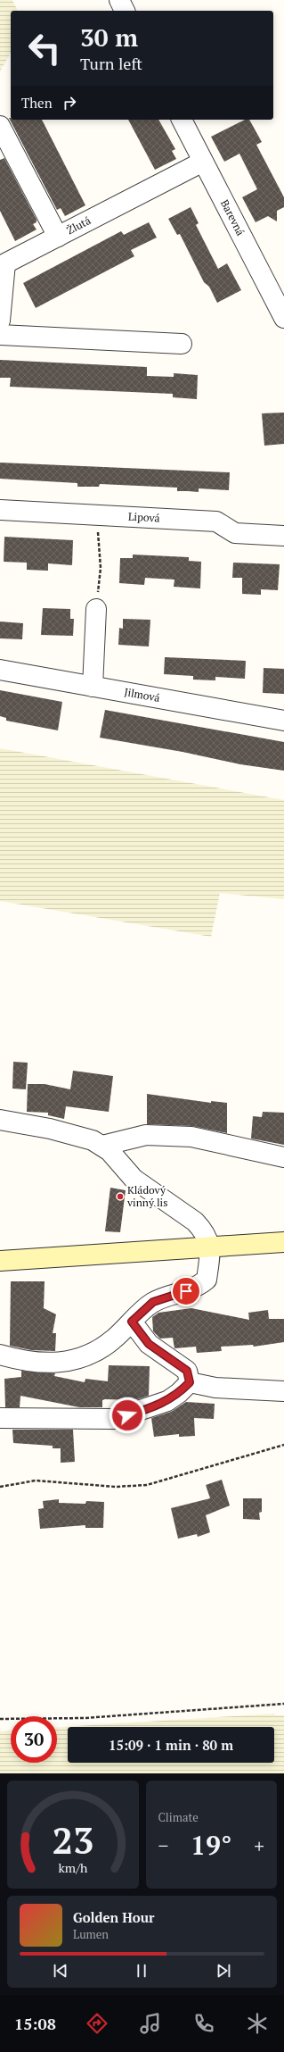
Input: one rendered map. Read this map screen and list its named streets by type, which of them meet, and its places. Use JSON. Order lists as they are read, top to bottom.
{
  "streets": {
    "street": [
      "Barevná",
      "Žlutá",
      "Lipová",
      "Jilmová"
    ]
  },
  "crossings": [
    ["Barevná", "Žlutá"]
  ],
  "places": ["Kládový vinný lis"],
  "page": {
    "turn": ["30 m", "Turn left"],
    "then": "Then",
    "limit": "30",
    "trip": "15:09 · 1 min · 80 m",
    "tile": "Climate",
    "heat": ["−", "19°", "+"],
    "song": ["Golden Hour", "Lumen"],
    "tabs": "15:08",
    "gauge": ["23", "km/h"]
  }
}
